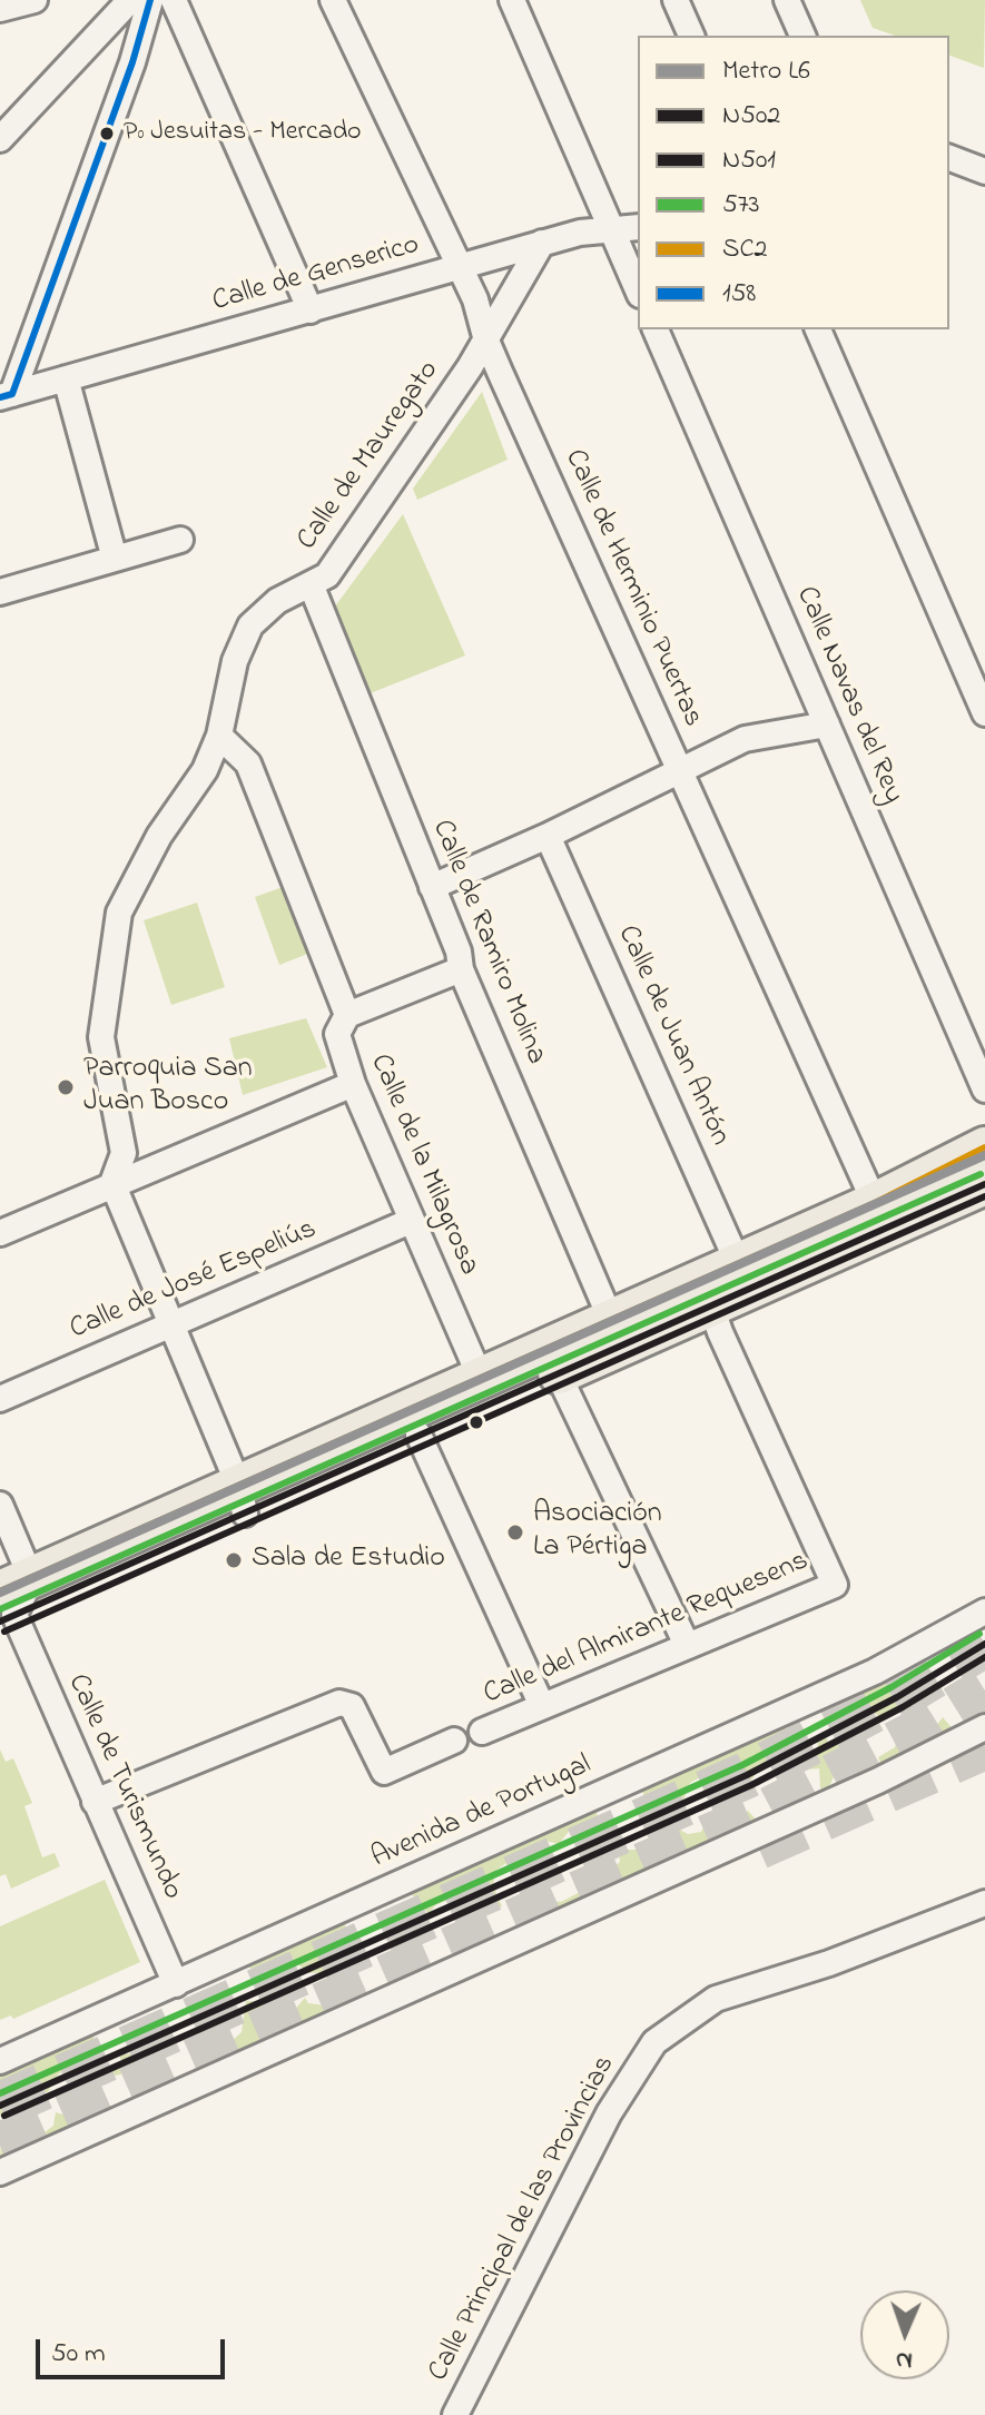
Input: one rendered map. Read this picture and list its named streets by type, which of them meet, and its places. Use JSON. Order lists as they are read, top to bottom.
{
  "streets": {
    "street": [
      "Calle de Genserico",
      "Calle de Mauregato",
      "Calle de Herminio Puertas",
      "Calle Navas del Rey",
      "Calle de Ramiro Molina",
      "Calle de Juan Antón",
      "Calle de la Milagrosa",
      "Calle de José Espeliús",
      "Calle del Almirante Requesens",
      "Calle de Turismundo",
      "Avenida de Portugal",
      "Calle Principal de las Provincias"
    ]
  },
  "crossings": [
    ["Calle de Genserico", "Calle de Mauregato"],
    ["Calle de Genserico", "Calle de Herminio Puertas"],
    ["Calle de Mauregato", "Calle de Herminio Puertas"],
    ["Calle de Mauregato", "Calle de Ramiro Molina"],
    ["Calle de Mauregato", "Calle de la Milagrosa"],
    ["Calle de Juan Antón", "Calle del Almirante Requesens"],
    ["Calle de la Milagrosa", "Calle de José Espeliús"],
    ["Calle de Turismundo", "Avenida de Portugal"]
  ],
  "places": [
    "Pº Jesuitas - Mercado",
    "Parroquia San Juan Bosco",
    "Asociación La Pértiga",
    "Sala de Estudio"
  ],
  "lines": [
    "transit line 158",
    "transit line SC2",
    "metro line L6",
    "transit line 573",
    "transit line N502",
    "transit line N501"
  ],
  "legend": [
    "Metro L6",
    "N502",
    "N501",
    "573",
    "SC2",
    "158"
  ],
  "scale_bar": "50 m",
  "north": "bottom"
}
